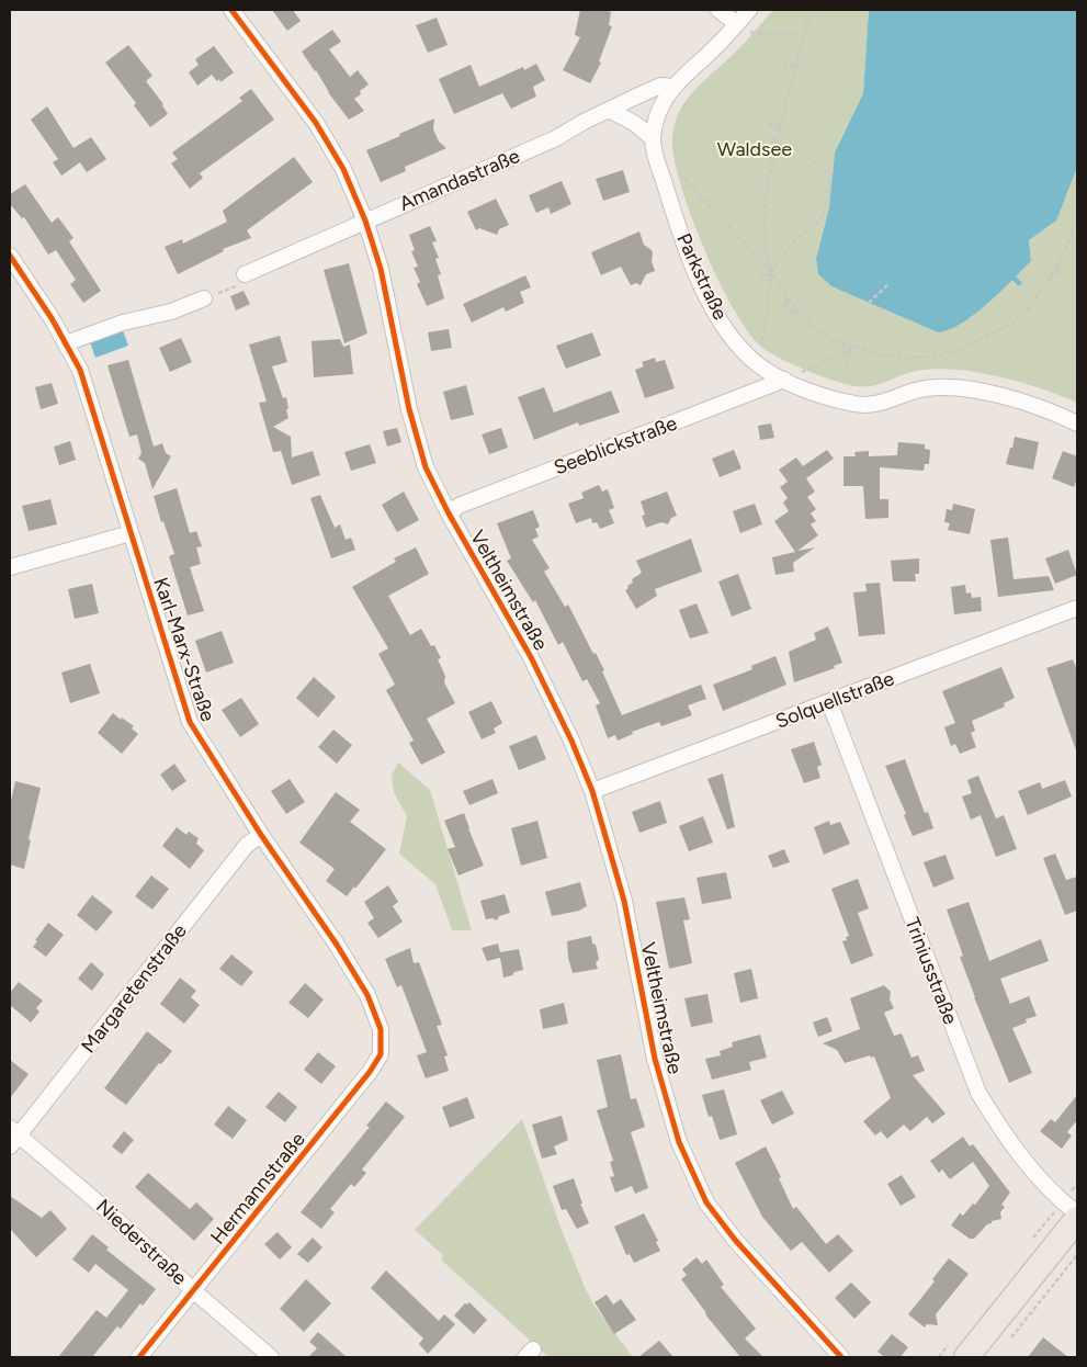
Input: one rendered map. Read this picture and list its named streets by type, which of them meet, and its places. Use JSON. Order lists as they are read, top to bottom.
{
  "streets": {
    "street": [
      "Amandastraße",
      "Parkstraße",
      "Seeblickstraße",
      "Veltheimstraße",
      "Karl-Marx-Straße",
      "Solquellstraße",
      "Triniusstraße",
      "Margaretenstraße",
      "Hermannstraße",
      "Niederstraße"
    ]
  },
  "crossings": [
    ["Amandastraße", "Parkstraße"],
    ["Amandastraße", "Veltheimstraße"],
    ["Parkstraße", "Seeblickstraße"],
    ["Seeblickstraße", "Veltheimstraße"],
    ["Veltheimstraße", "Solquellstraße"],
    ["Karl-Marx-Straße", "Margaretenstraße"],
    ["Karl-Marx-Straße", "Hermannstraße"],
    ["Solquellstraße", "Triniusstraße"],
    ["Margaretenstraße", "Niederstraße"],
    ["Hermannstraße", "Niederstraße"]
  ],
  "parks": ["Waldsee"]
}
